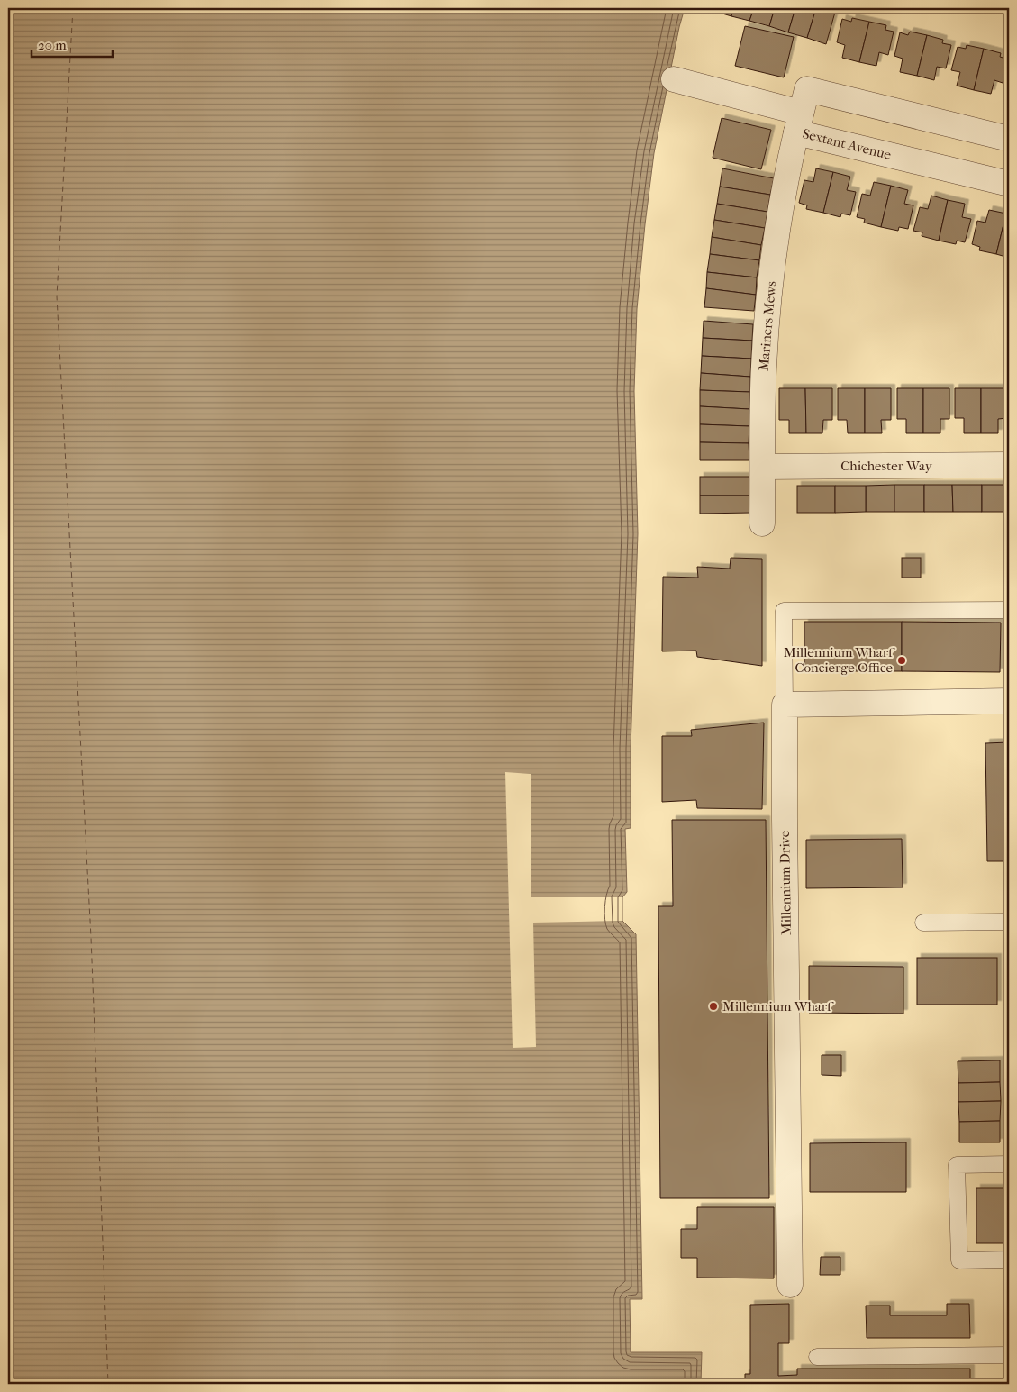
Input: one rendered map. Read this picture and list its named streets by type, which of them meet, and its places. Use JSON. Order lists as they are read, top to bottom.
{
  "streets": {
    "street": [
      "Sextant Avenue",
      "Mariners Mews",
      "Chichester Way",
      "Millennium Drive"
    ]
  },
  "crossings": [
    ["Sextant Avenue", "Mariners Mews"],
    ["Mariners Mews", "Chichester Way"]
  ],
  "places": ["Millennium Wharf Concierge Office", "Millennium Wharf"],
  "scale_bar": "20 m"
}
